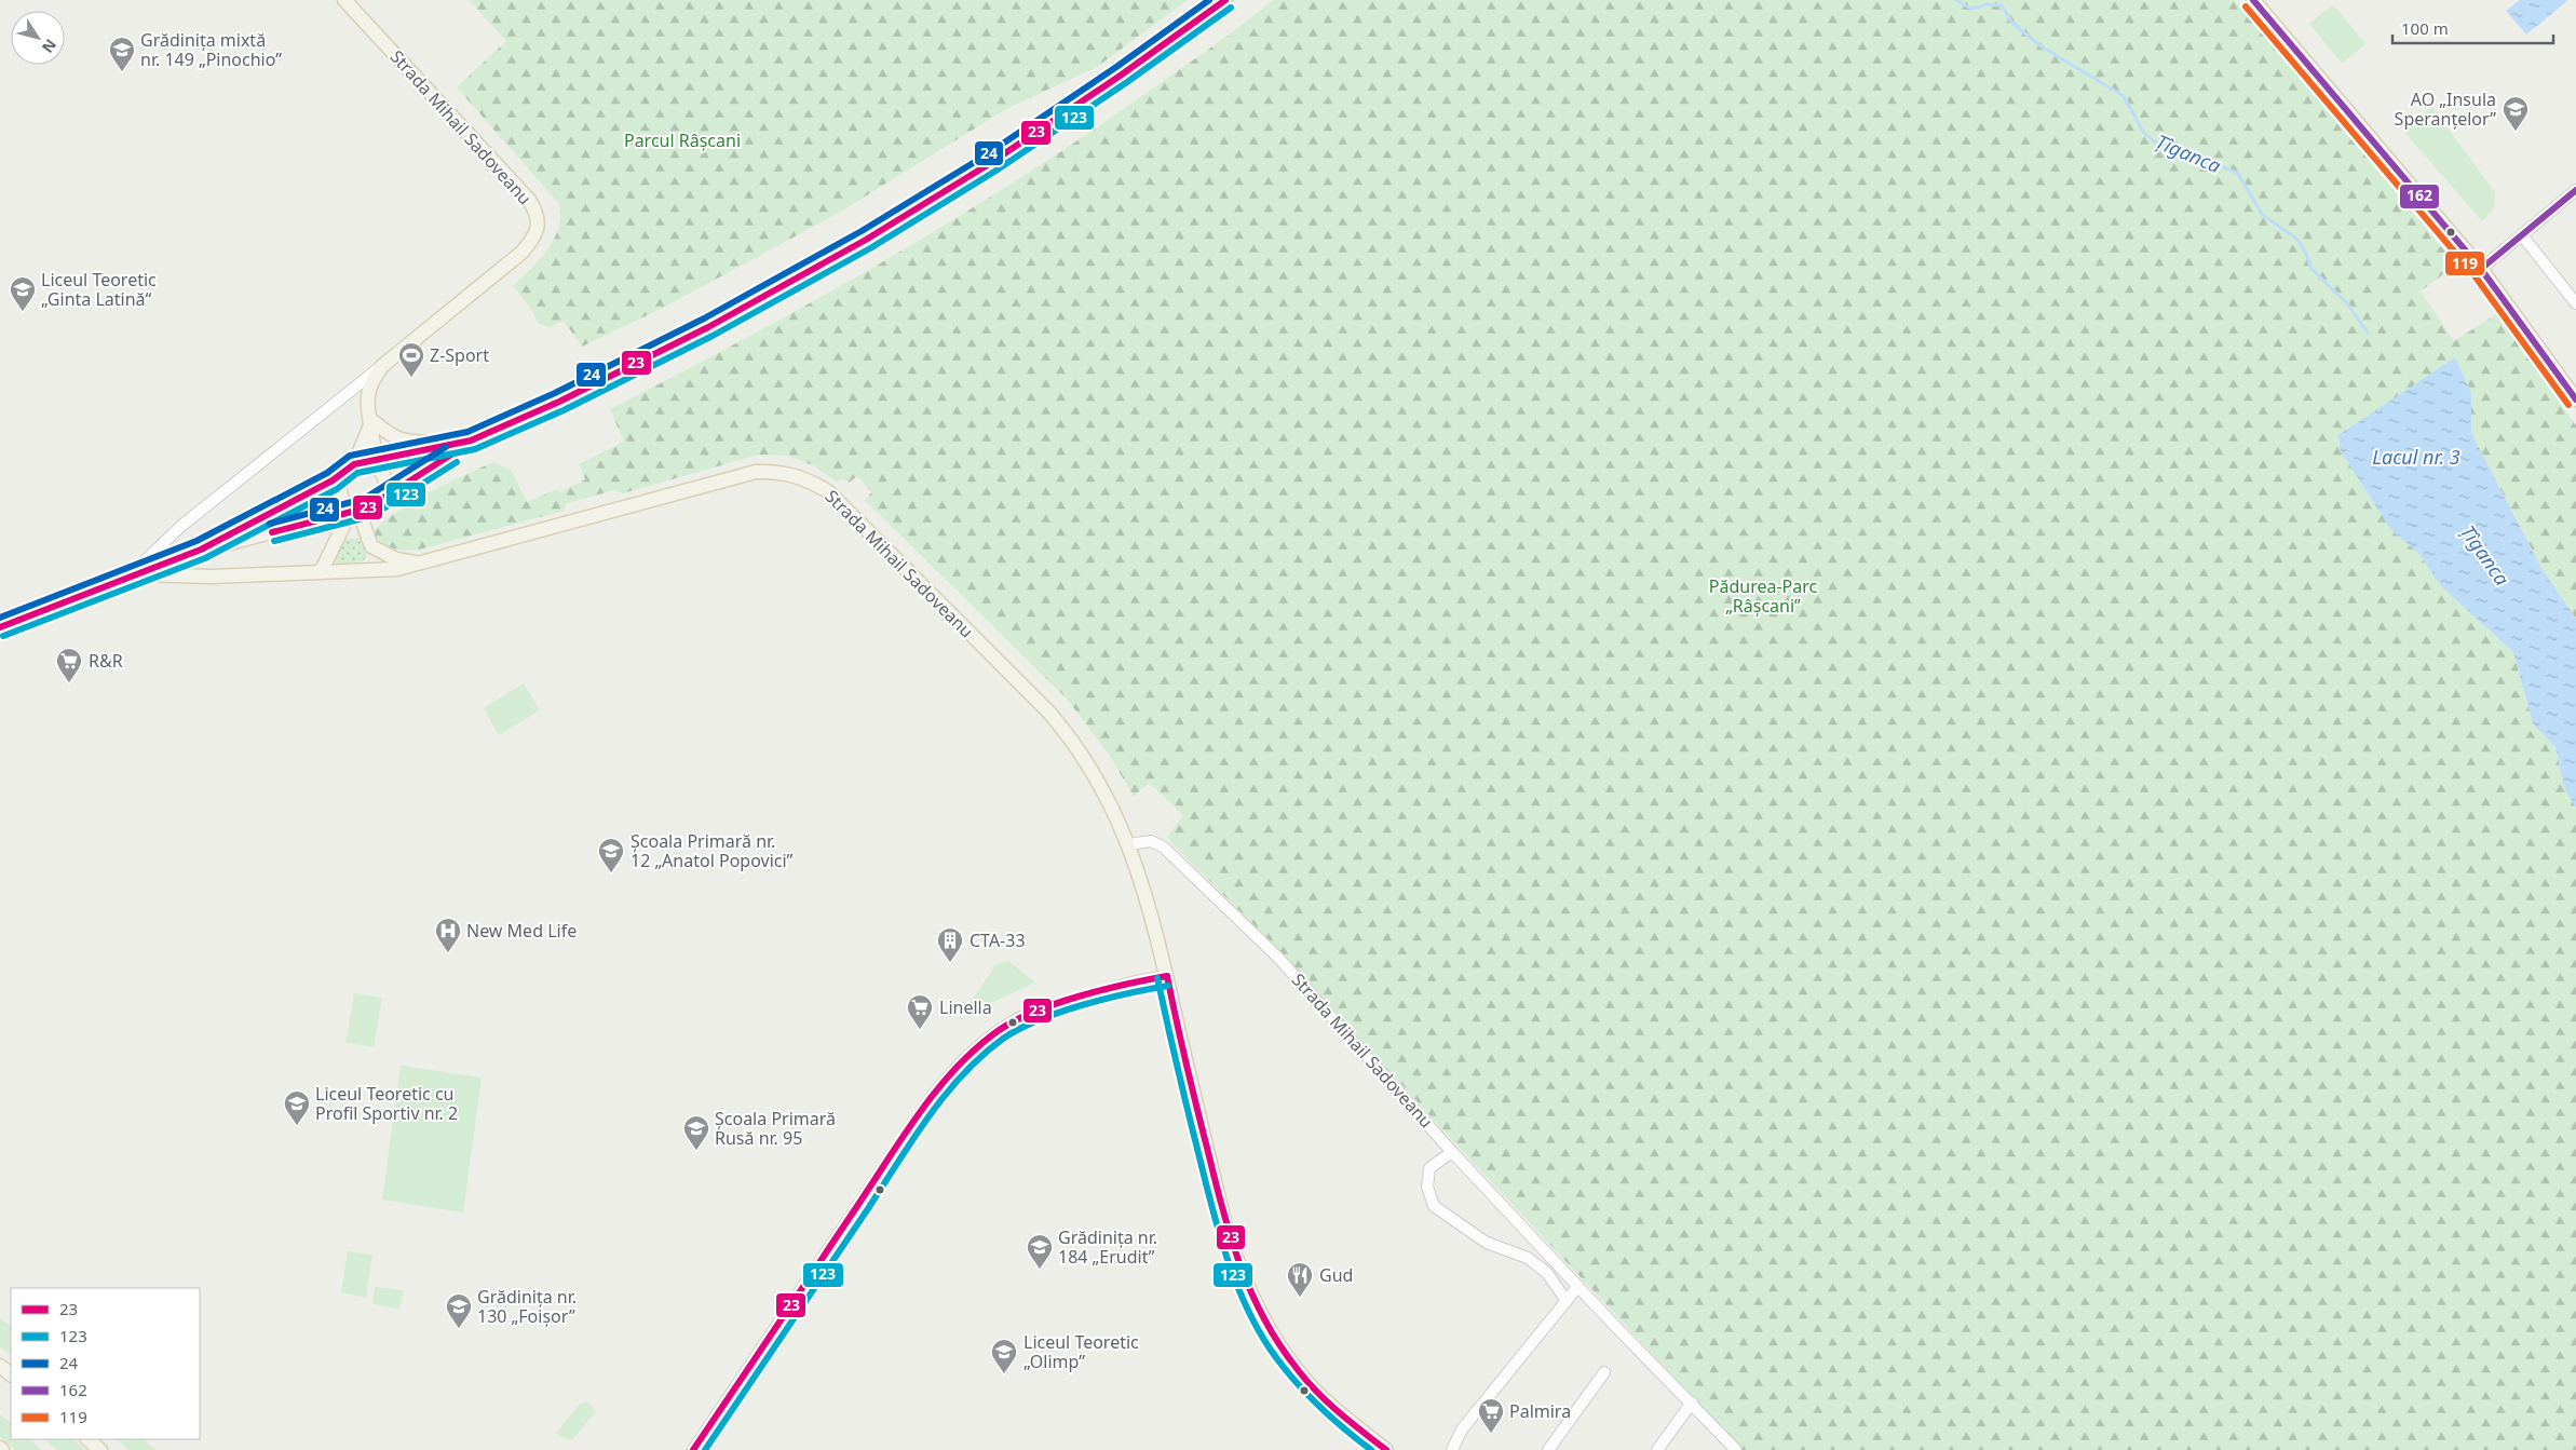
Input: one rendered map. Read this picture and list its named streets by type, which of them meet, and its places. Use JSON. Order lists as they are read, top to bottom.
{
  "streets": {
    "main road": ["Strada Mihail Sadoveanu"]
  },
  "water": ["Țîganca", "Lacul nr. 3"],
  "parks": ["Parcul Râșcani", "Pădurea-Parc „Râșcani”"],
  "places": {
    "school or university": [
      "Grădinița mixtă nr. 149 „Pinochio”",
      "AO „Insula Speranțelor”",
      "Liceul Teoretic „Ginta Latină“",
      "Școala Primară nr. 12 „Anatol Popovici”",
      "Liceul Teoretic cu Profil Sportiv nr. 2",
      "Școala Primară Rusă nr. 95",
      "Grădinița nr. 184 „Erudit”",
      "Grădinița nr. 130 „Foișor”",
      "Liceul Teoretic „Olimp”"
    ],
    "sports": ["Z-Sport"],
    "supermarket": ["R&R", "Linella", "Palmira"],
    "hospital": ["New Med Life"],
    "building": ["CTA-33"],
    "restaurant": ["Gud"]
  },
  "lines": [
    "transit line 23",
    "transit line 24",
    "transit line 162",
    "transit line 119",
    "transit line 123"
  ],
  "legend": [
    "23",
    "123",
    "24",
    "162",
    "119"
  ],
  "scale_bar": "100 m",
  "north": "bottom right"
}
